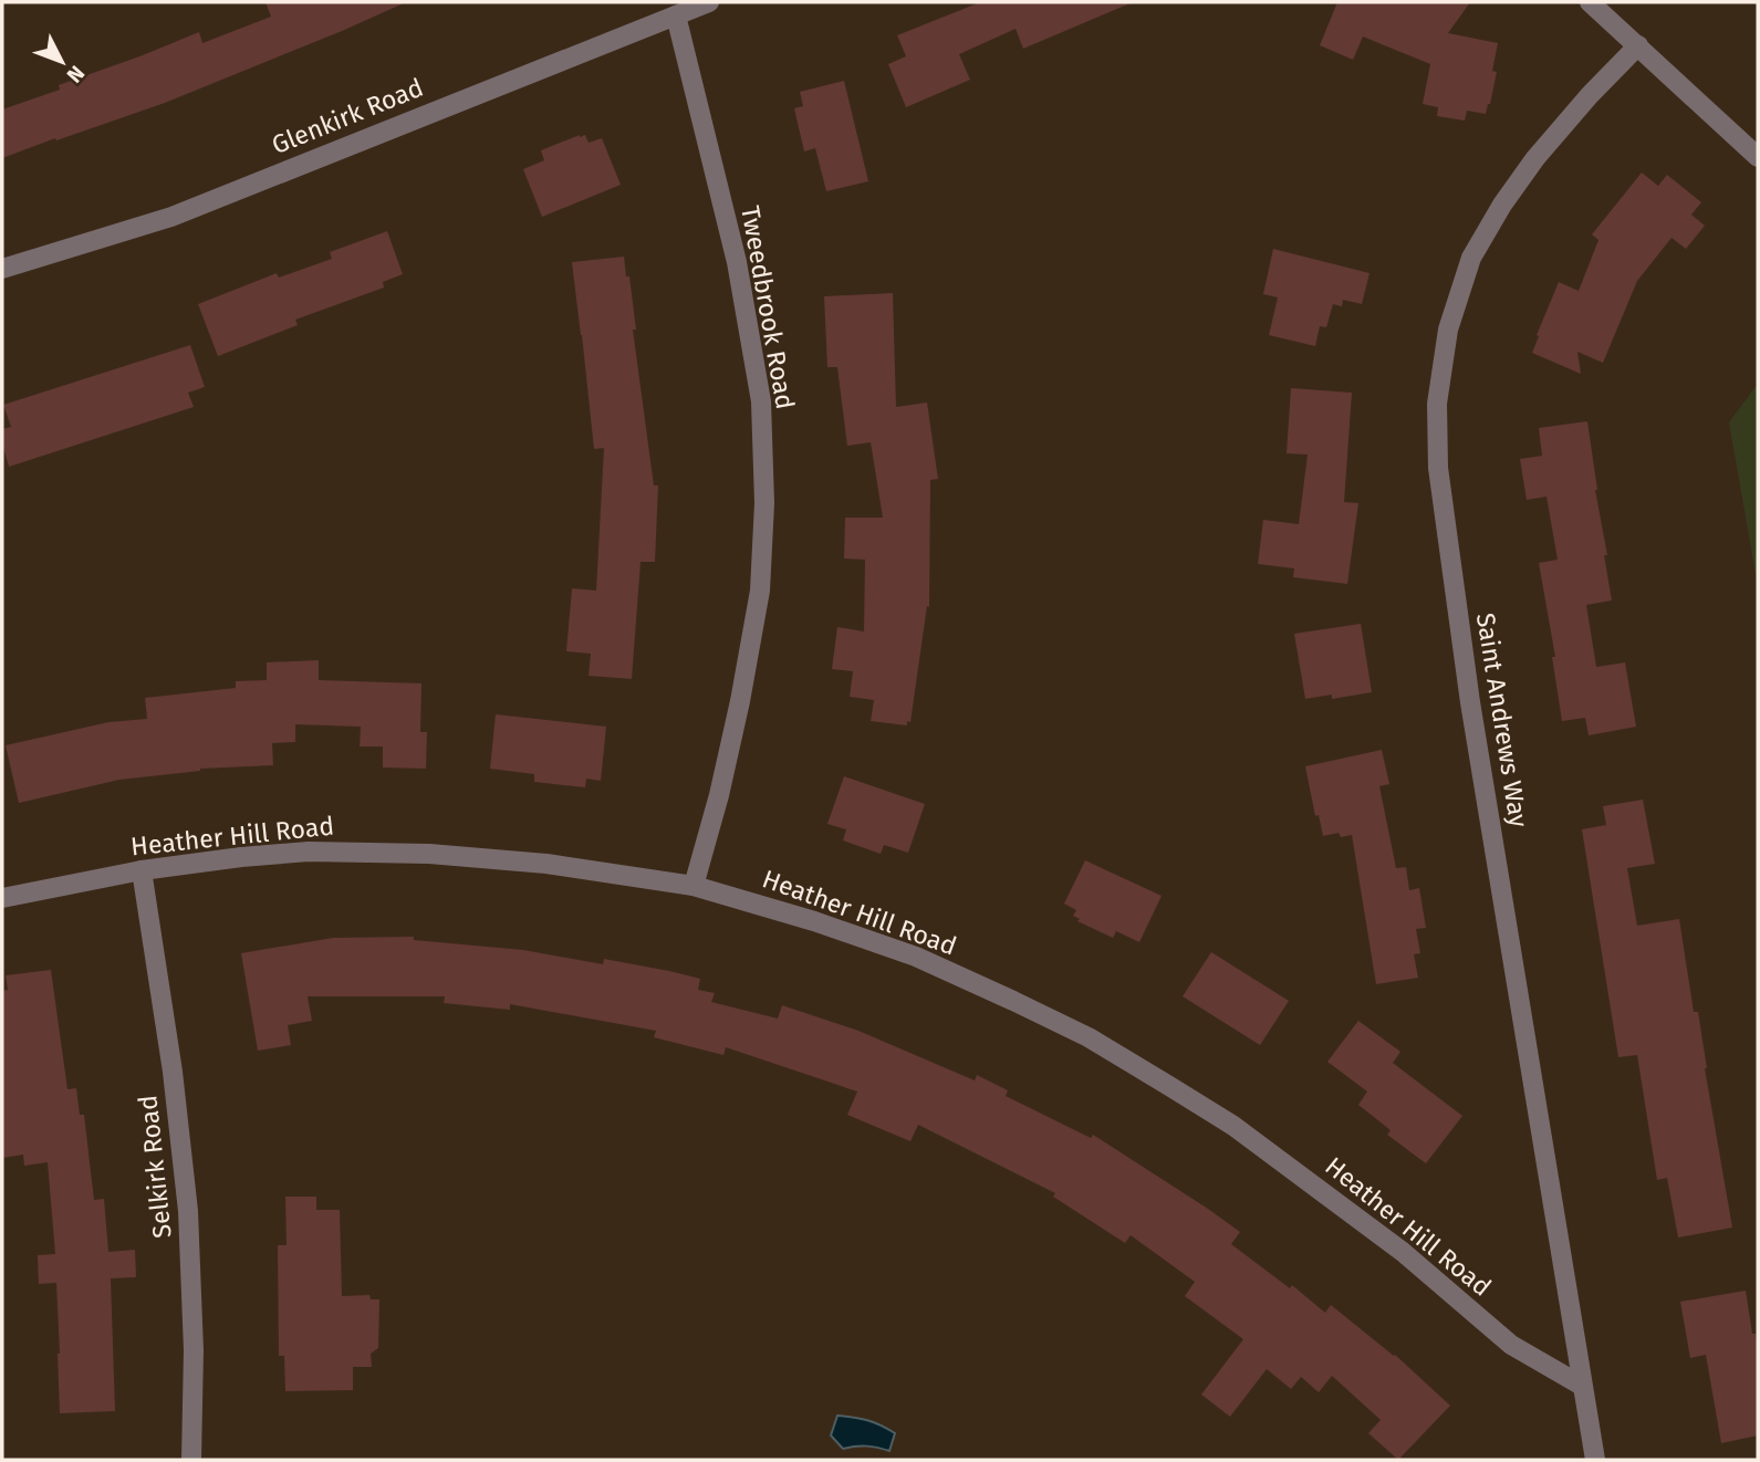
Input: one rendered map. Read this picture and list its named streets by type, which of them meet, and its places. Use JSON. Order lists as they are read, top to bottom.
{
  "streets": {
    "street": [
      "Glenkirk Road",
      "Tweedbrook Road",
      "Saint Andrews Way",
      "Heather Hill Road",
      "Selkirk Road"
    ]
  },
  "crossings": [
    ["Glenkirk Road", "Tweedbrook Road"],
    ["Tweedbrook Road", "Heather Hill Road"],
    ["Saint Andrews Way", "Heather Hill Road"],
    ["Heather Hill Road", "Selkirk Road"]
  ],
  "north": "bottom right"
}
